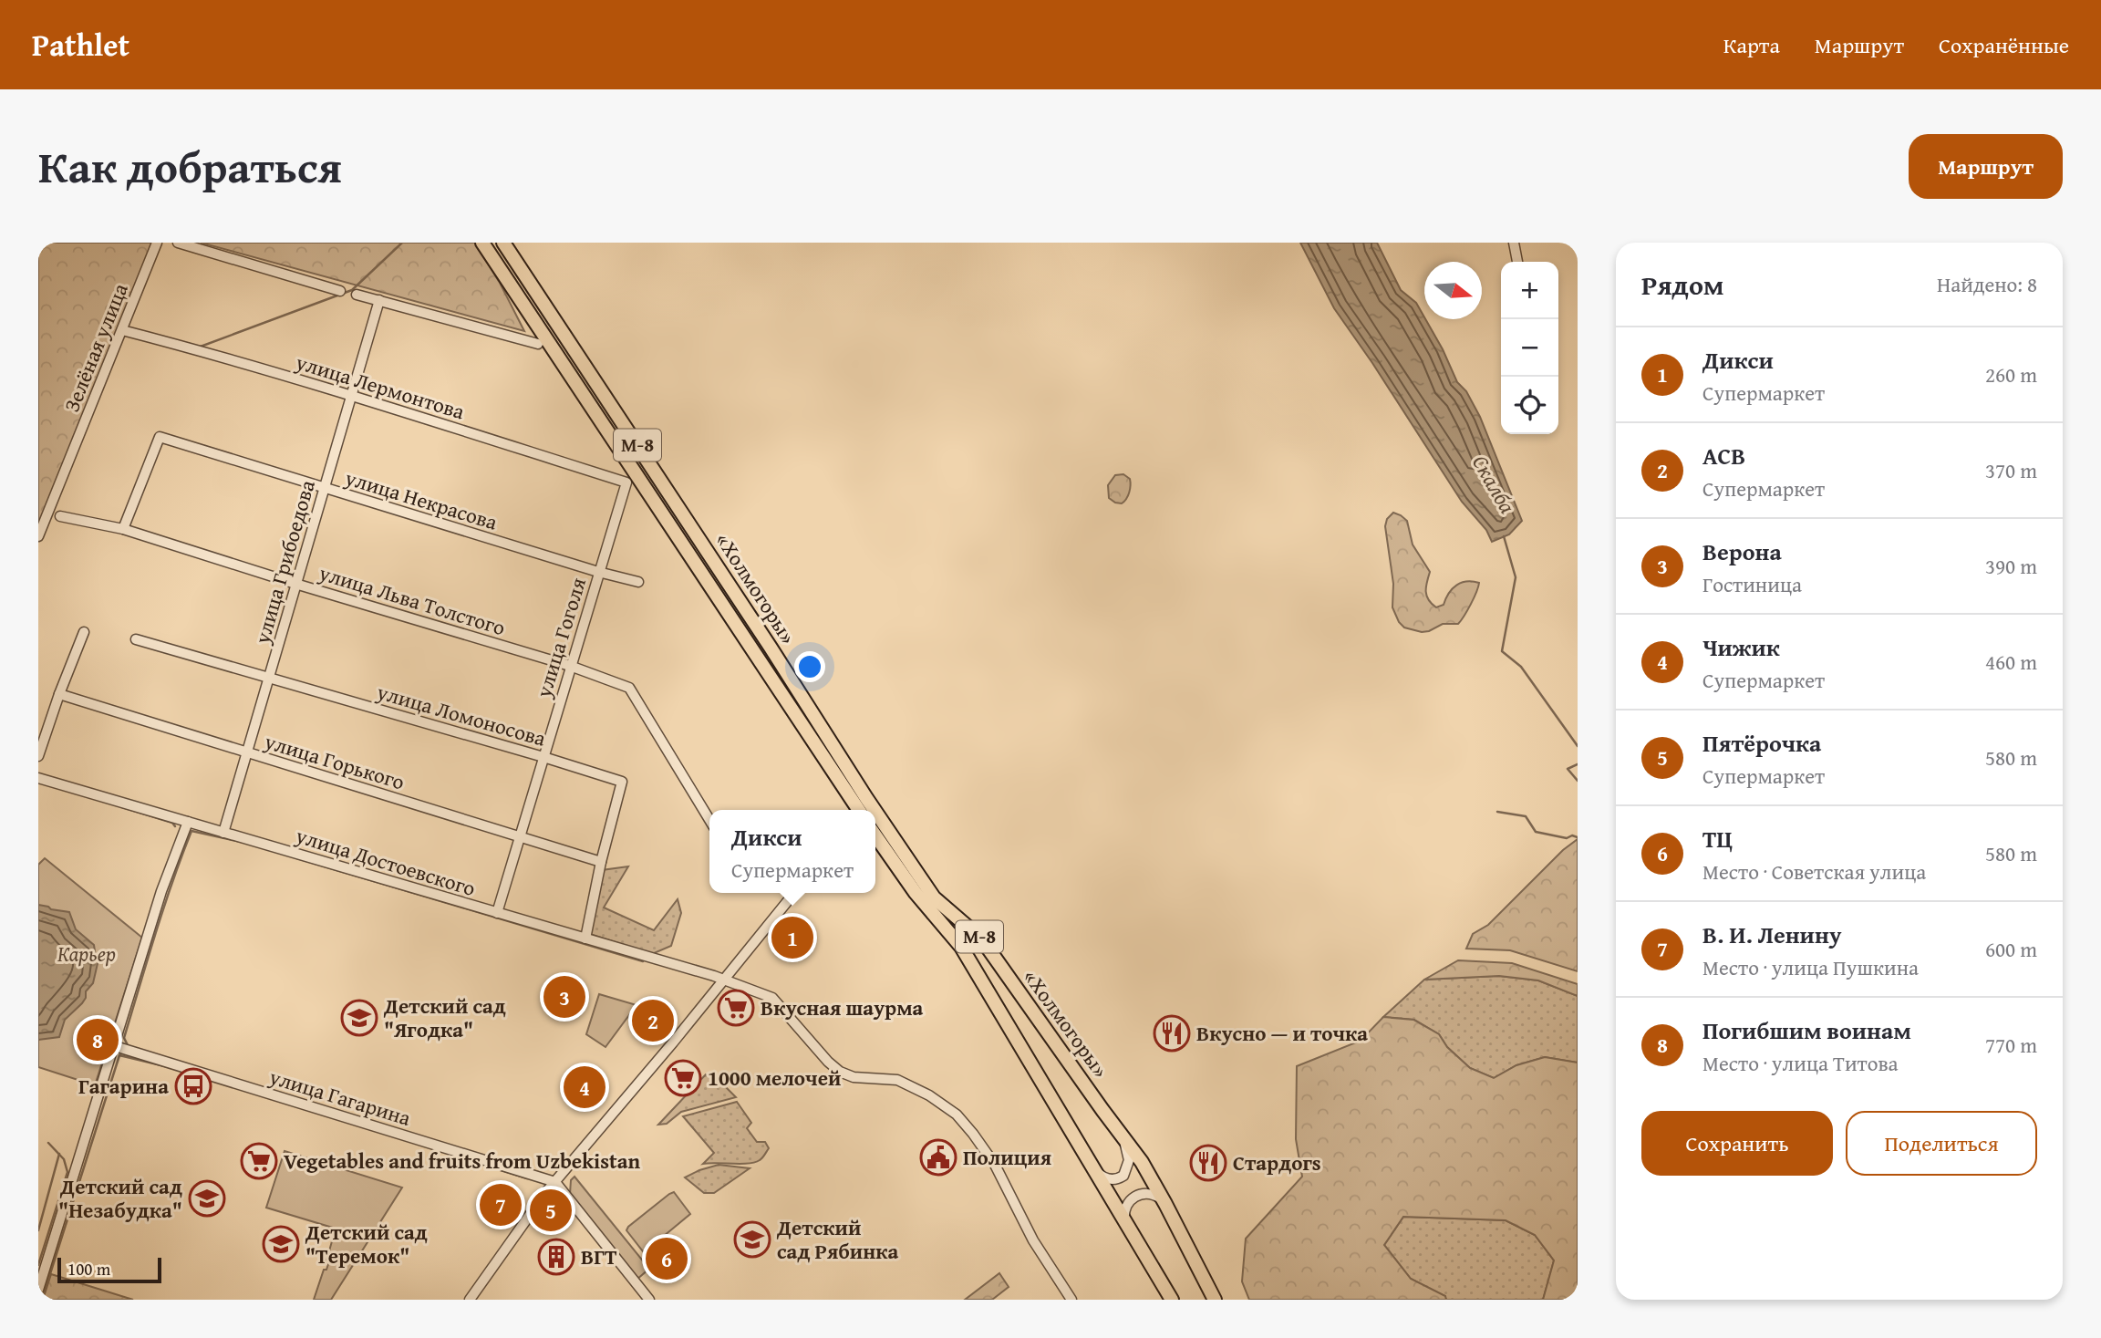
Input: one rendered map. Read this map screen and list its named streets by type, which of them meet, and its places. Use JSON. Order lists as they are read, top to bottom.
{
  "streets": {
    "highway": ["М-8", "«Холмогоры»"],
    "street": [
      "Зелёная улица",
      "улица Лермонтова",
      "улица Некрасова",
      "улица Грибоедова",
      "улица Льва Толстого",
      "улица Гоголя",
      "улица Ломоносова",
      "улица Горького",
      "улица Достоевского",
      "улица Гагарина"
    ]
  },
  "crossings": [
    ["Зелёная улица", "улица Лермонтова"],
    ["улица Лермонтова", "улица Грибоедова"],
    ["улица Лермонтова", "улица Гоголя"],
    ["улица Некрасова", "улица Грибоедова"],
    ["улица Некрасова", "улица Льва Толстого"],
    ["улица Некрасова", "улица Гоголя"],
    ["улица Грибоедова", "улица Льва Толстого"],
    ["улица Грибоедова", "улица Ломоносова"],
    ["улица Грибоедова", "улица Горького"],
    ["улица Грибоедова", "улица Достоевского"],
    ["улица Льва Толстого", "улица Гоголя"],
    ["улица Гоголя", "улица Ломоносова"],
    ["улица Гоголя", "улица Горького"],
    ["улица Гоголя", "улица Достоевского"],
    ["улица Ломоносова", "улица Горького"],
    ["улица Ломоносова", "улица Достоевского"]
  ],
  "water": ["Скалба"],
  "parks": ["Карьер"],
  "places": {
    "supermarket": ["Вкусная шаурма", "1000 мелочей", "Vegetables and fruits from Uzbekistan"],
    "school or university": [
      "Детский сад \"Ягодка\"",
      "Детский сад \"Незабудка\"",
      "Детский сад Рябинка",
      "Детский сад \"Теремок\""
    ],
    "restaurant": ["Вкусно — и точка", "Стардогs"],
    "bus stop": ["Гагарина"],
    "public building": ["Полиция"],
    "building": ["ВГТ"]
  },
  "scale_bar": "100 m",
  "north": "right",
  "page": {
    "header": "Pathlet",
    "nav": ["Карта", "Маршрут", "Сохранённые"],
    "title": "Как добраться",
    "buttons": [
      "Маршрут",
      ["Сохранить", "Поделиться"]
    ],
    "heading": ["Рядом", "Найдено: 8"],
    "map_buttons": ["+", "−"],
    "list": [
      {
        "mark": "1",
        "name": "Дикси",
        "note": "Супермаркет",
        "value": "260 m"
      },
      {
        "mark": "2",
        "name": "АСВ",
        "note": "Супермаркет",
        "value": "370 m"
      },
      {
        "mark": "3",
        "name": "Верона",
        "note": "Гостиница",
        "value": "390 m"
      },
      {
        "mark": "4",
        "name": "Чижик",
        "note": "Супермаркет",
        "value": "460 m"
      },
      {
        "mark": "5",
        "name": "Пятёрочка",
        "note": "Супермаркет",
        "value": "580 m"
      },
      {
        "mark": "6",
        "name": "ТЦ",
        "note": "Место · Советская улица",
        "value": "580 m"
      },
      {
        "mark": "7",
        "name": "В. И. Ленину",
        "note": "Место · улица Пушкина",
        "value": "600 m"
      },
      {
        "mark": "8",
        "name": "Погибшим воинам",
        "note": "Место · улица Титова",
        "value": "770 m"
      }
    ],
    "popup": ["Дикси", "Супермаркет"],
    "pins": [
      "1",
      "3",
      "2",
      "8",
      "4",
      "7",
      "5",
      "6"
    ],
    "scale": "100 m"
  }
}
